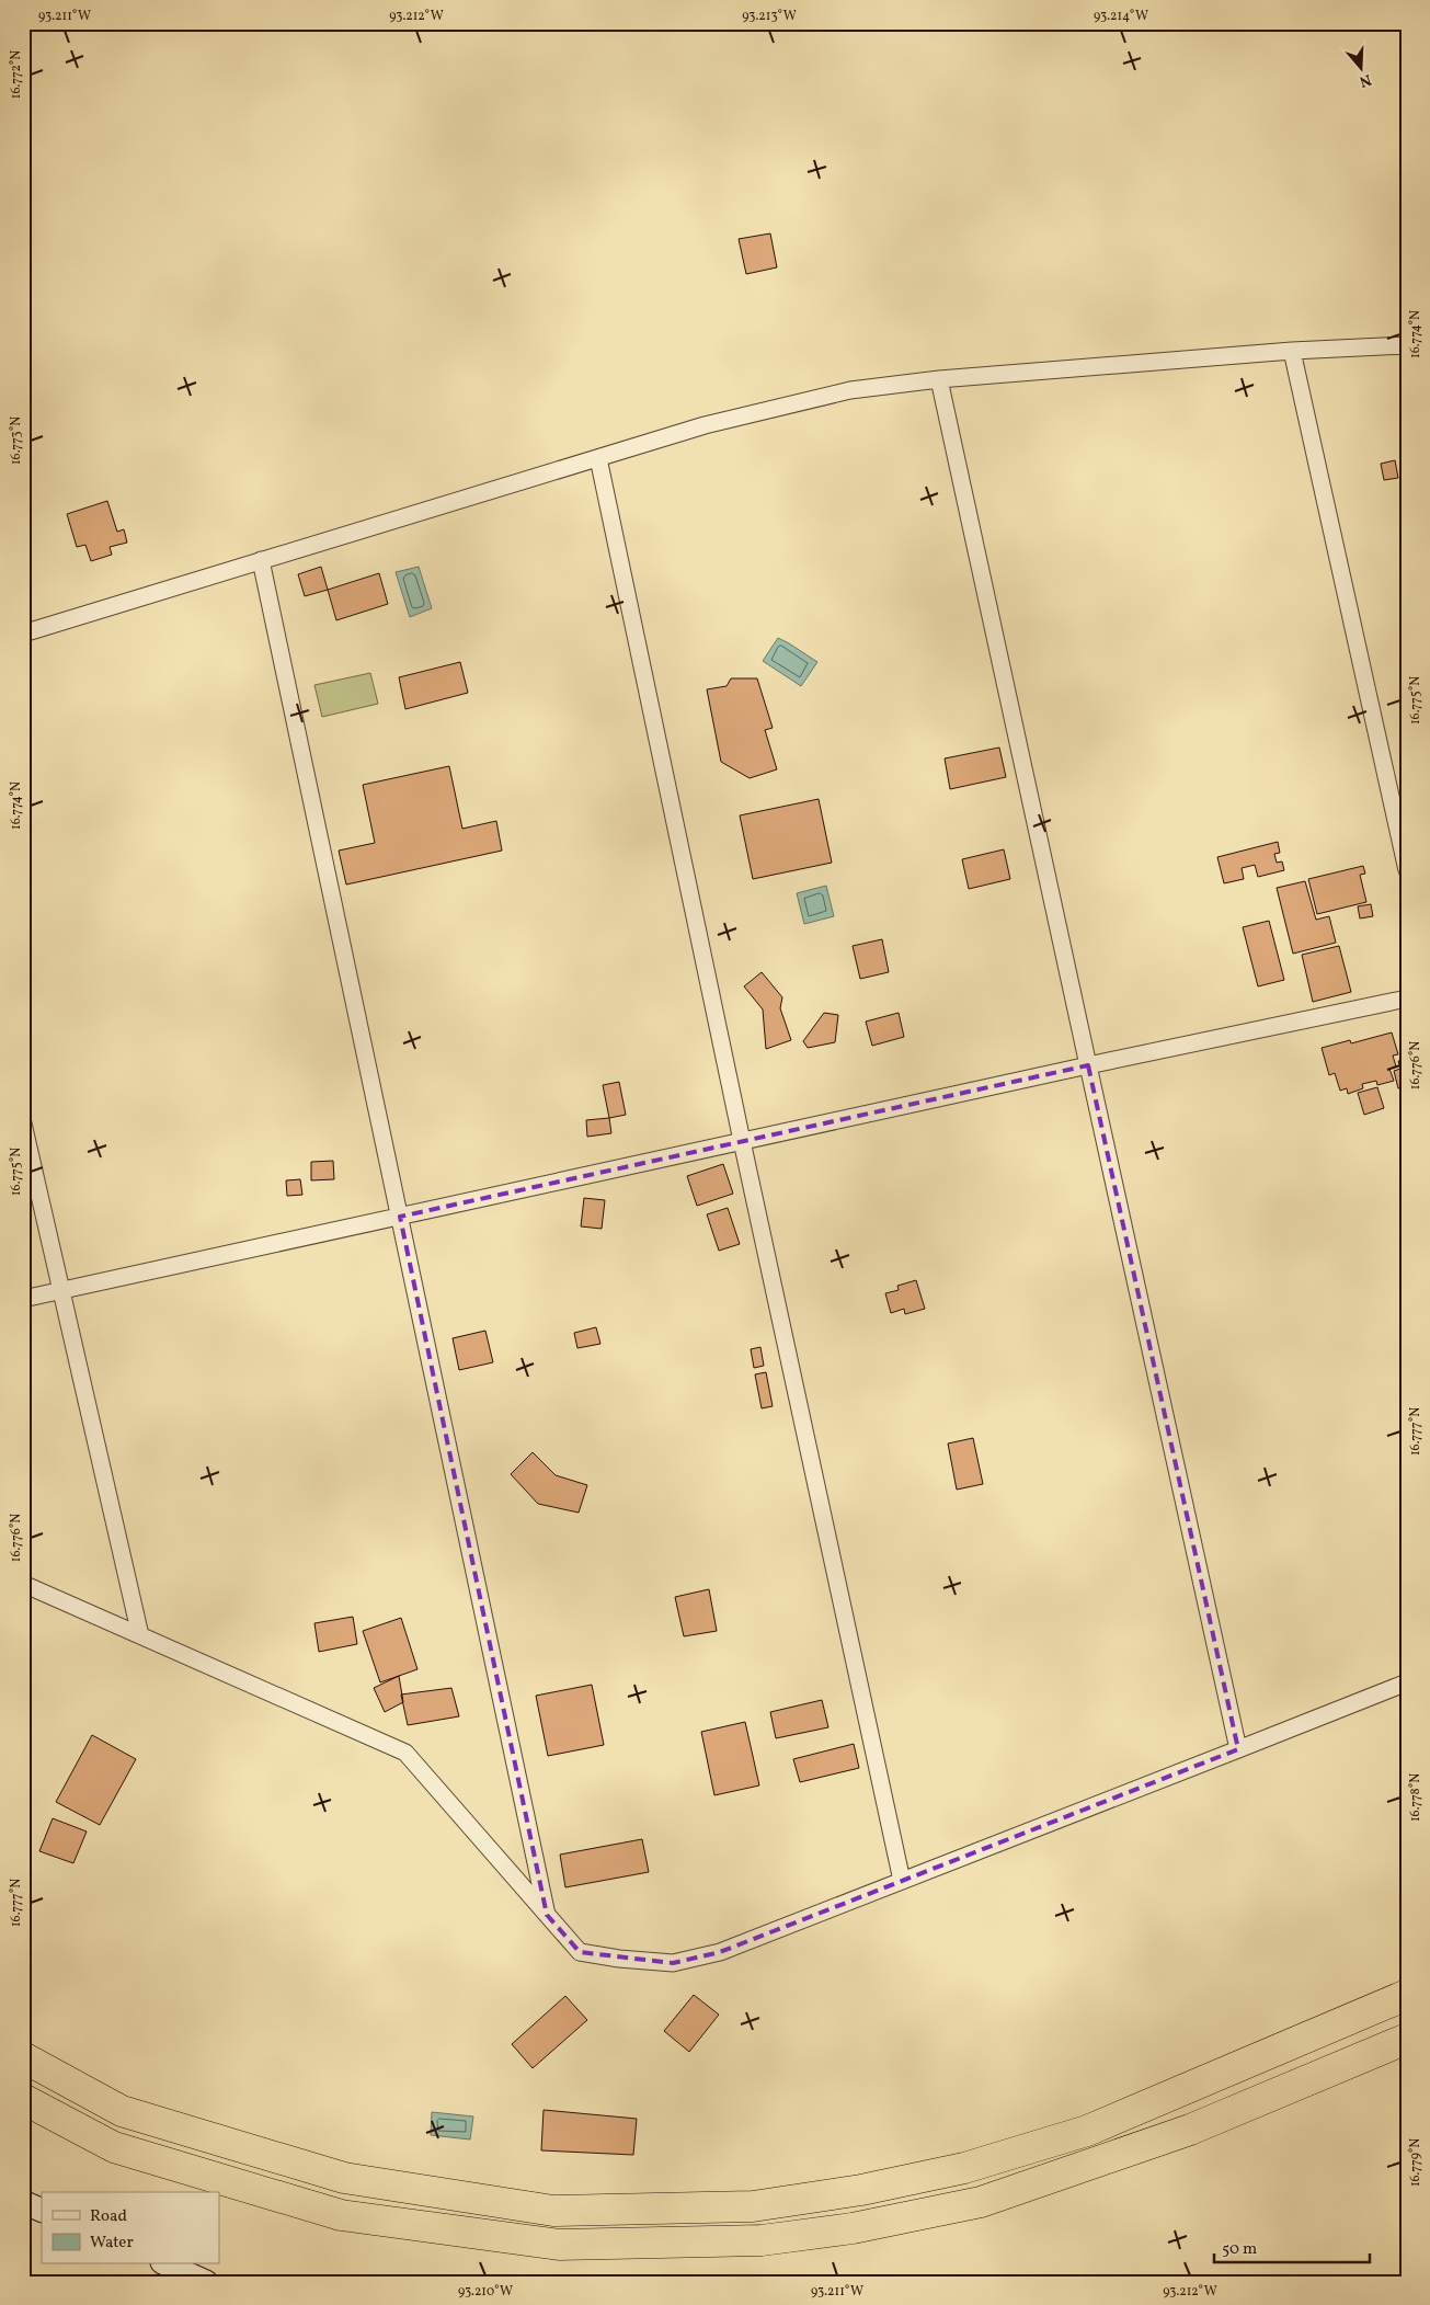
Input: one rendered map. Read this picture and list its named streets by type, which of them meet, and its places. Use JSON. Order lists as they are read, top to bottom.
{
  "legend": ["Road", "Water"],
  "scale_bar": "50 m",
  "north": "bottom",
  "coordinates": [
    "93.211°W",
    "93.212°W",
    "93.213°W",
    "93.214°W",
    "16.772°N",
    "16.774°N",
    "16.773°N",
    "16.775°N",
    "16.776°N",
    "16.777°N",
    "16.778°N",
    "16.779°N",
    "93.210°W"
  ]
}
